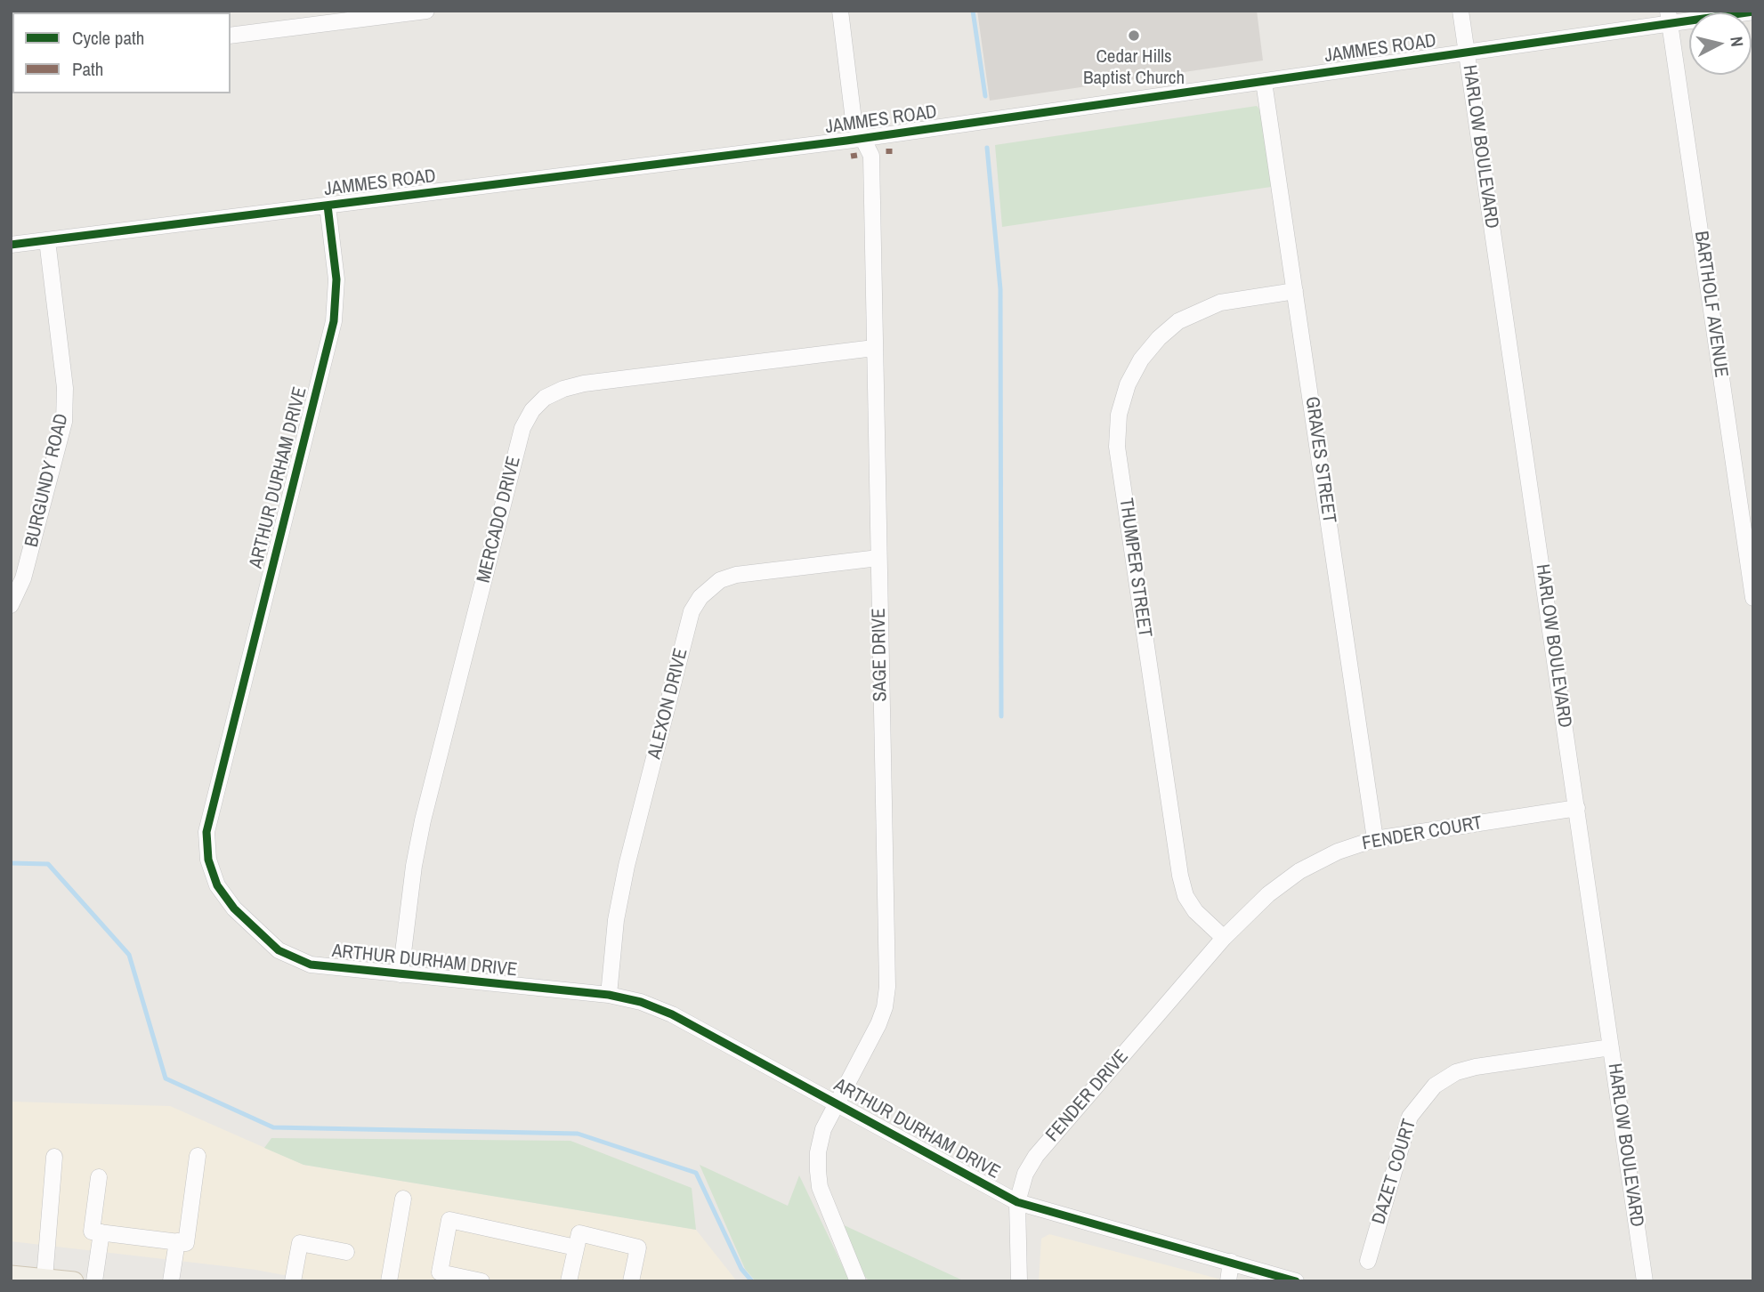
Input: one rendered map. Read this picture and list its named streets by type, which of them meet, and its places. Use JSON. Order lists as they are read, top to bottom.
{
  "streets": {
    "street": [
      "JAMMES ROAD",
      "HARLOW BOULEVARD",
      "BARTHOLF AVENUE",
      "GRAVES STREET",
      "ARTHUR DURHAM DRIVE",
      "BURGUNDY ROAD",
      "MERCADO DRIVE",
      "THUMPER STREET",
      "SAGE DRIVE",
      "ALEXON DRIVE",
      "FENDER COURT",
      "FENDER DRIVE",
      "DAZET COURT"
    ]
  },
  "crossings": [
    ["JAMMES ROAD", "HARLOW BOULEVARD"],
    ["JAMMES ROAD", "BARTHOLF AVENUE"],
    ["JAMMES ROAD", "GRAVES STREET"],
    ["JAMMES ROAD", "ARTHUR DURHAM DRIVE"],
    ["JAMMES ROAD", "BURGUNDY ROAD"],
    ["JAMMES ROAD", "SAGE DRIVE"],
    ["HARLOW BOULEVARD", "FENDER COURT"],
    ["HARLOW BOULEVARD", "DAZET COURT"],
    ["GRAVES STREET", "THUMPER STREET"],
    ["GRAVES STREET", "FENDER COURT"],
    ["ARTHUR DURHAM DRIVE", "MERCADO DRIVE"],
    ["ARTHUR DURHAM DRIVE", "SAGE DRIVE"],
    ["ARTHUR DURHAM DRIVE", "ALEXON DRIVE"],
    ["ARTHUR DURHAM DRIVE", "FENDER DRIVE"],
    ["MERCADO DRIVE", "SAGE DRIVE"],
    ["THUMPER STREET", "FENDER COURT"],
    ["THUMPER STREET", "FENDER DRIVE"],
    ["SAGE DRIVE", "ALEXON DRIVE"],
    ["FENDER COURT", "FENDER DRIVE"]
  ],
  "places": ["Cedar Hills Baptist Church"],
  "legend": ["Cycle path", "Path"],
  "north": "right"
}
